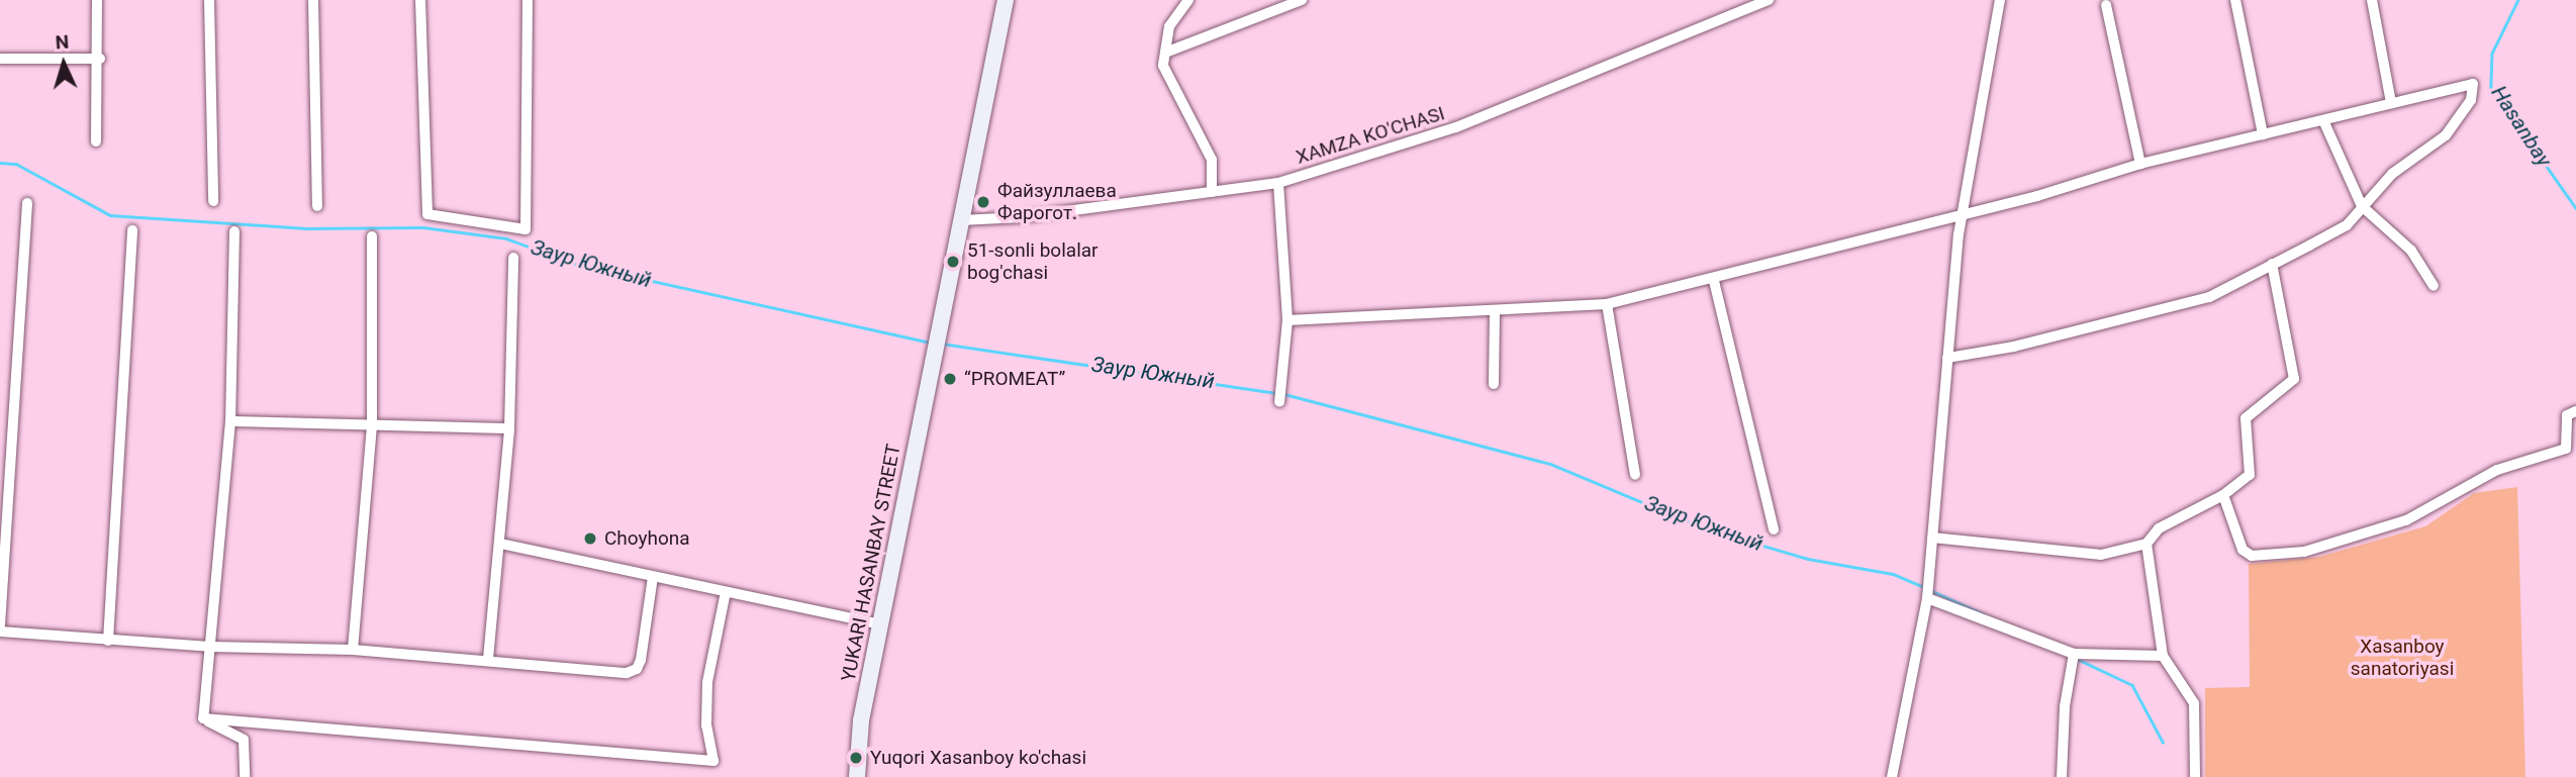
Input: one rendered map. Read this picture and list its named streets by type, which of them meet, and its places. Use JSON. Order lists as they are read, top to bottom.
{
  "streets": {
    "street": ["XAMZA KO'CHASI", "YUKARI HASANBAY STREET"]
  },
  "crossings": [
    ["XAMZA KO'CHASI", "YUKARI HASANBAY STREET"]
  ],
  "water": ["Hasanbay", "Заур Южный"],
  "parks": ["Xasanboy sanatoriyasi"],
  "places": [
    "Файзуллаева Фарогот.",
    "51-sonli bolalar bog'chasi",
    "“PROMEAT”",
    "Choyhona",
    "Yuqori Xasanboy ko'chasi"
  ],
  "north": "top"
}
